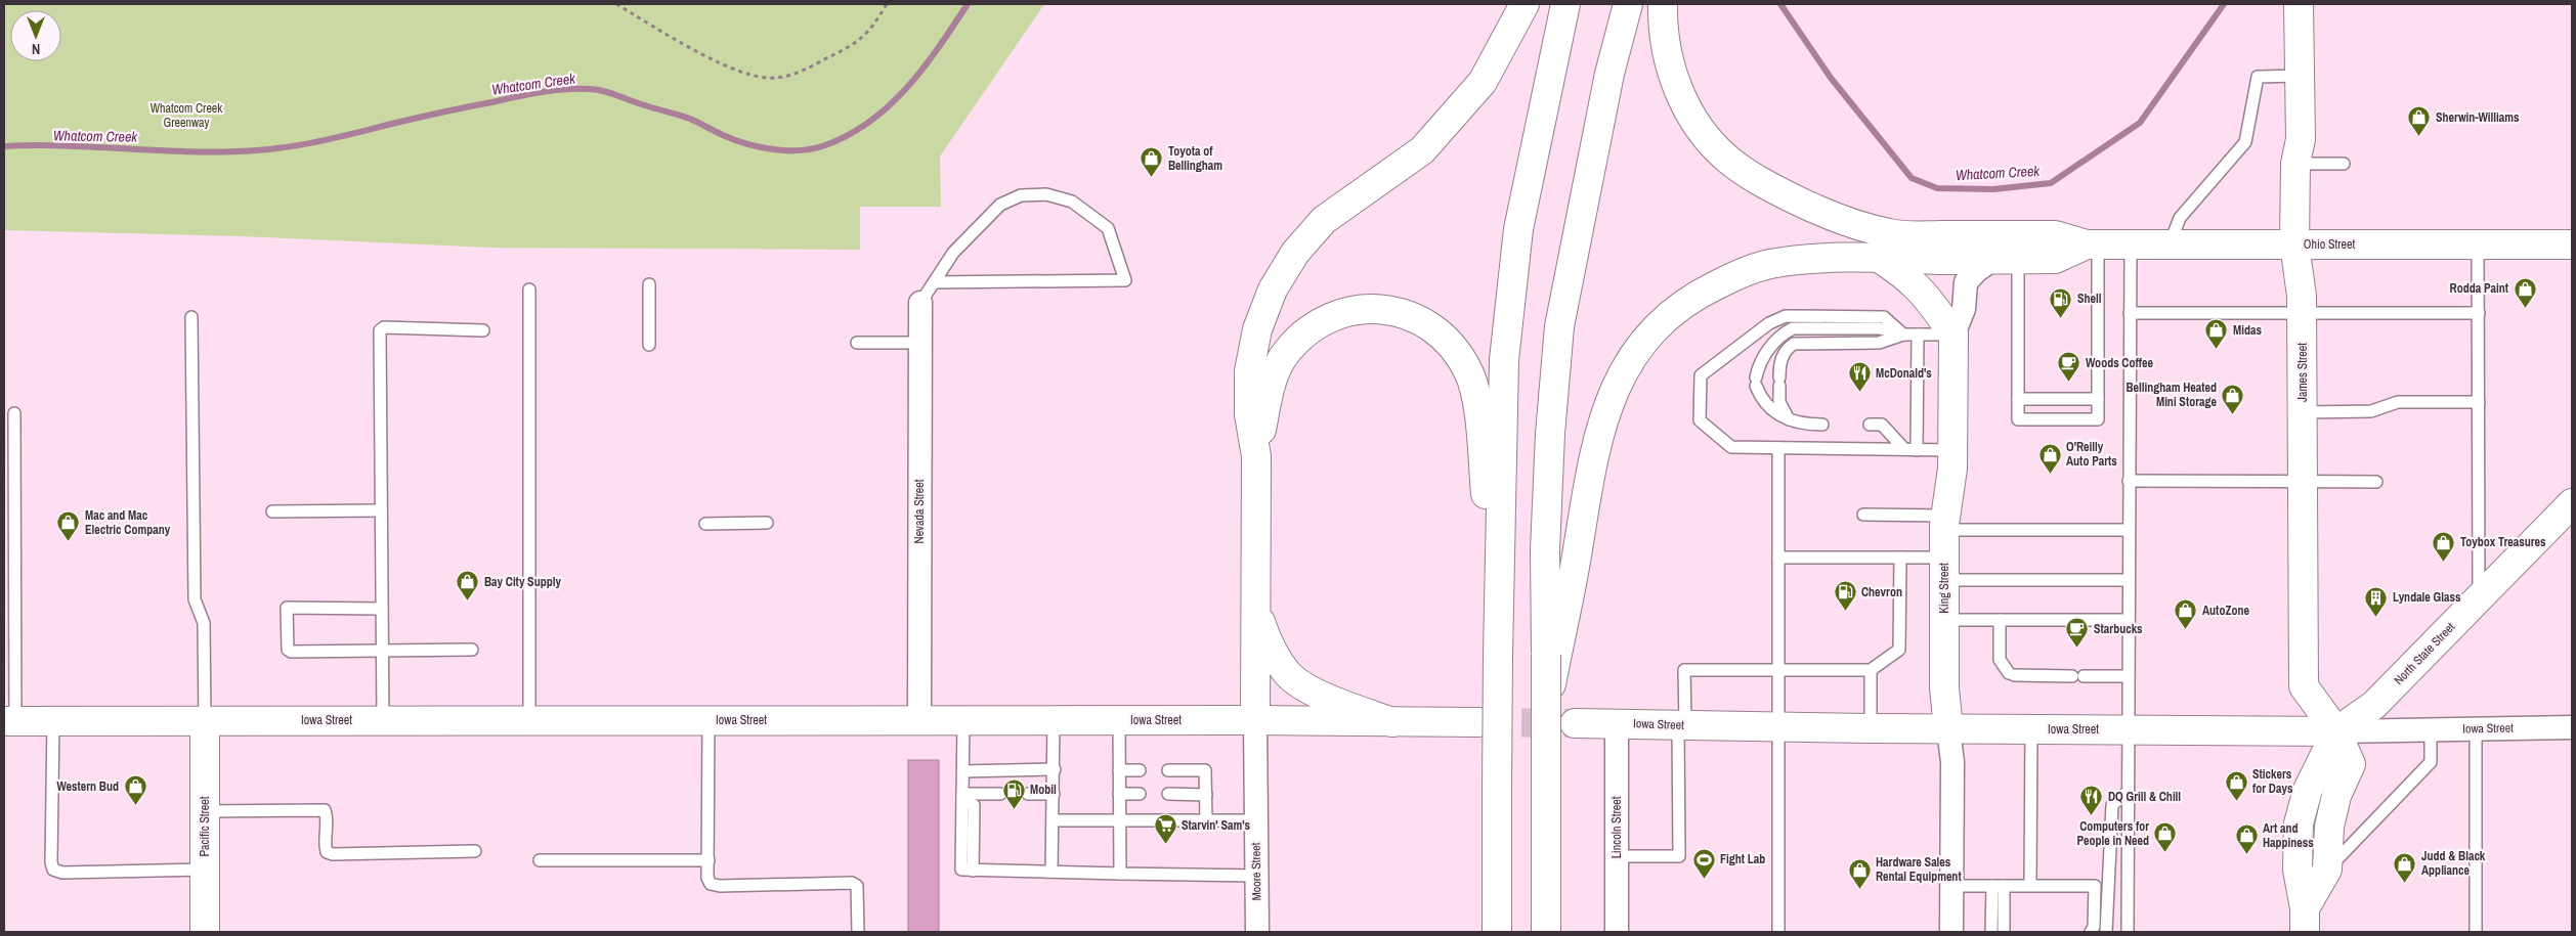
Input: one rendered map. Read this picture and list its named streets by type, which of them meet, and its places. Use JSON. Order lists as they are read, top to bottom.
{
  "streets": {
    "main road": [
      "Ohio Street",
      "James Street",
      "King Street",
      "North State Street",
      "Iowa Street",
      "Pacific Street"
    ],
    "street": ["Nevada Street", "Lincoln Street", "Moore Street"]
  },
  "crossings": [
    ["Ohio Street", "James Street"],
    ["Ohio Street", "King Street"],
    ["James Street", "North State Street"],
    ["James Street", "Iowa Street"],
    ["Nevada Street", "Iowa Street"],
    ["King Street", "Iowa Street"],
    ["North State Street", "Iowa Street"],
    ["Iowa Street", "Pacific Street"],
    ["Iowa Street", "Lincoln Street"],
    ["Iowa Street", "Moore Street"]
  ],
  "water": ["Whatcom Creek"],
  "parks": ["Whatcom Creek Greenway"],
  "places": {
    "shop": [
      "Sherwin-Williams",
      "Toyota of Bellingham",
      "Rodda Paint",
      "Midas",
      "Bellingham Heated Mini Storage",
      "O'Reilly Auto Parts",
      "Mac and Mac Electric Company",
      "Toybox Treasures",
      "Bay City Supply",
      "AutoZone",
      "Stickers for Days",
      "Western Bud",
      "Computers for People in Need",
      "Art and Happiness",
      "Judd & Black Appliance",
      "Hardware Sales Rental Equipment"
    ],
    "fuel station": ["Shell", "Chevron", "Mobil"],
    "cafe": ["Woods Coffee", "Starbucks"],
    "restaurant": ["McDonald's", "DQ Grill & Chill"],
    "building": ["Lyndale Glass"],
    "supermarket": ["Starvin' Sam's"],
    "sports": ["Fight Lab"]
  },
  "north": "bottom"
}
